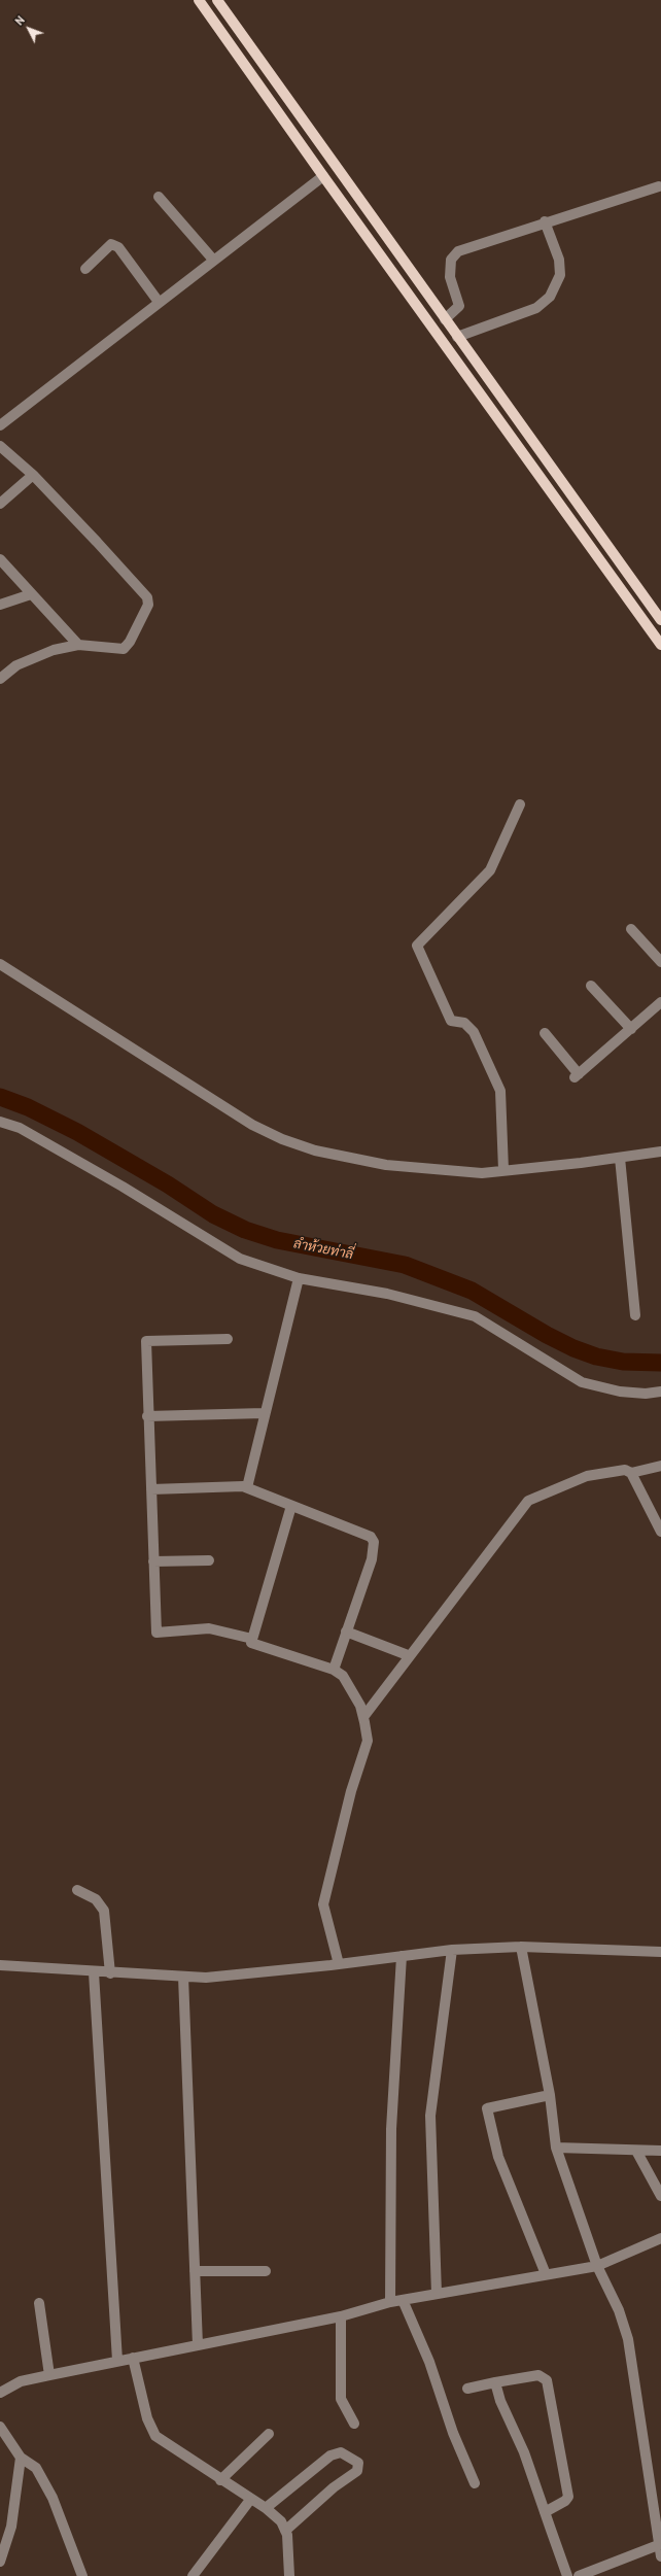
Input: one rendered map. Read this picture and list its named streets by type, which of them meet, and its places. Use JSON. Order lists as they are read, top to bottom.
{
  "water": ["ลำห้วยท่าลี่"],
  "north": "top left"
}
